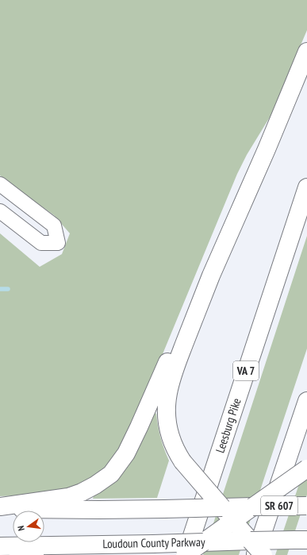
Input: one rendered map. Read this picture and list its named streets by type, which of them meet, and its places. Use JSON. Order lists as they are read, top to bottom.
{
  "streets": {
    "main road": [
      "VA 7",
      "Leesburg Pike",
      "SR 607",
      "Loudoun County Parkway"
    ]
  },
  "north": "left"
}
